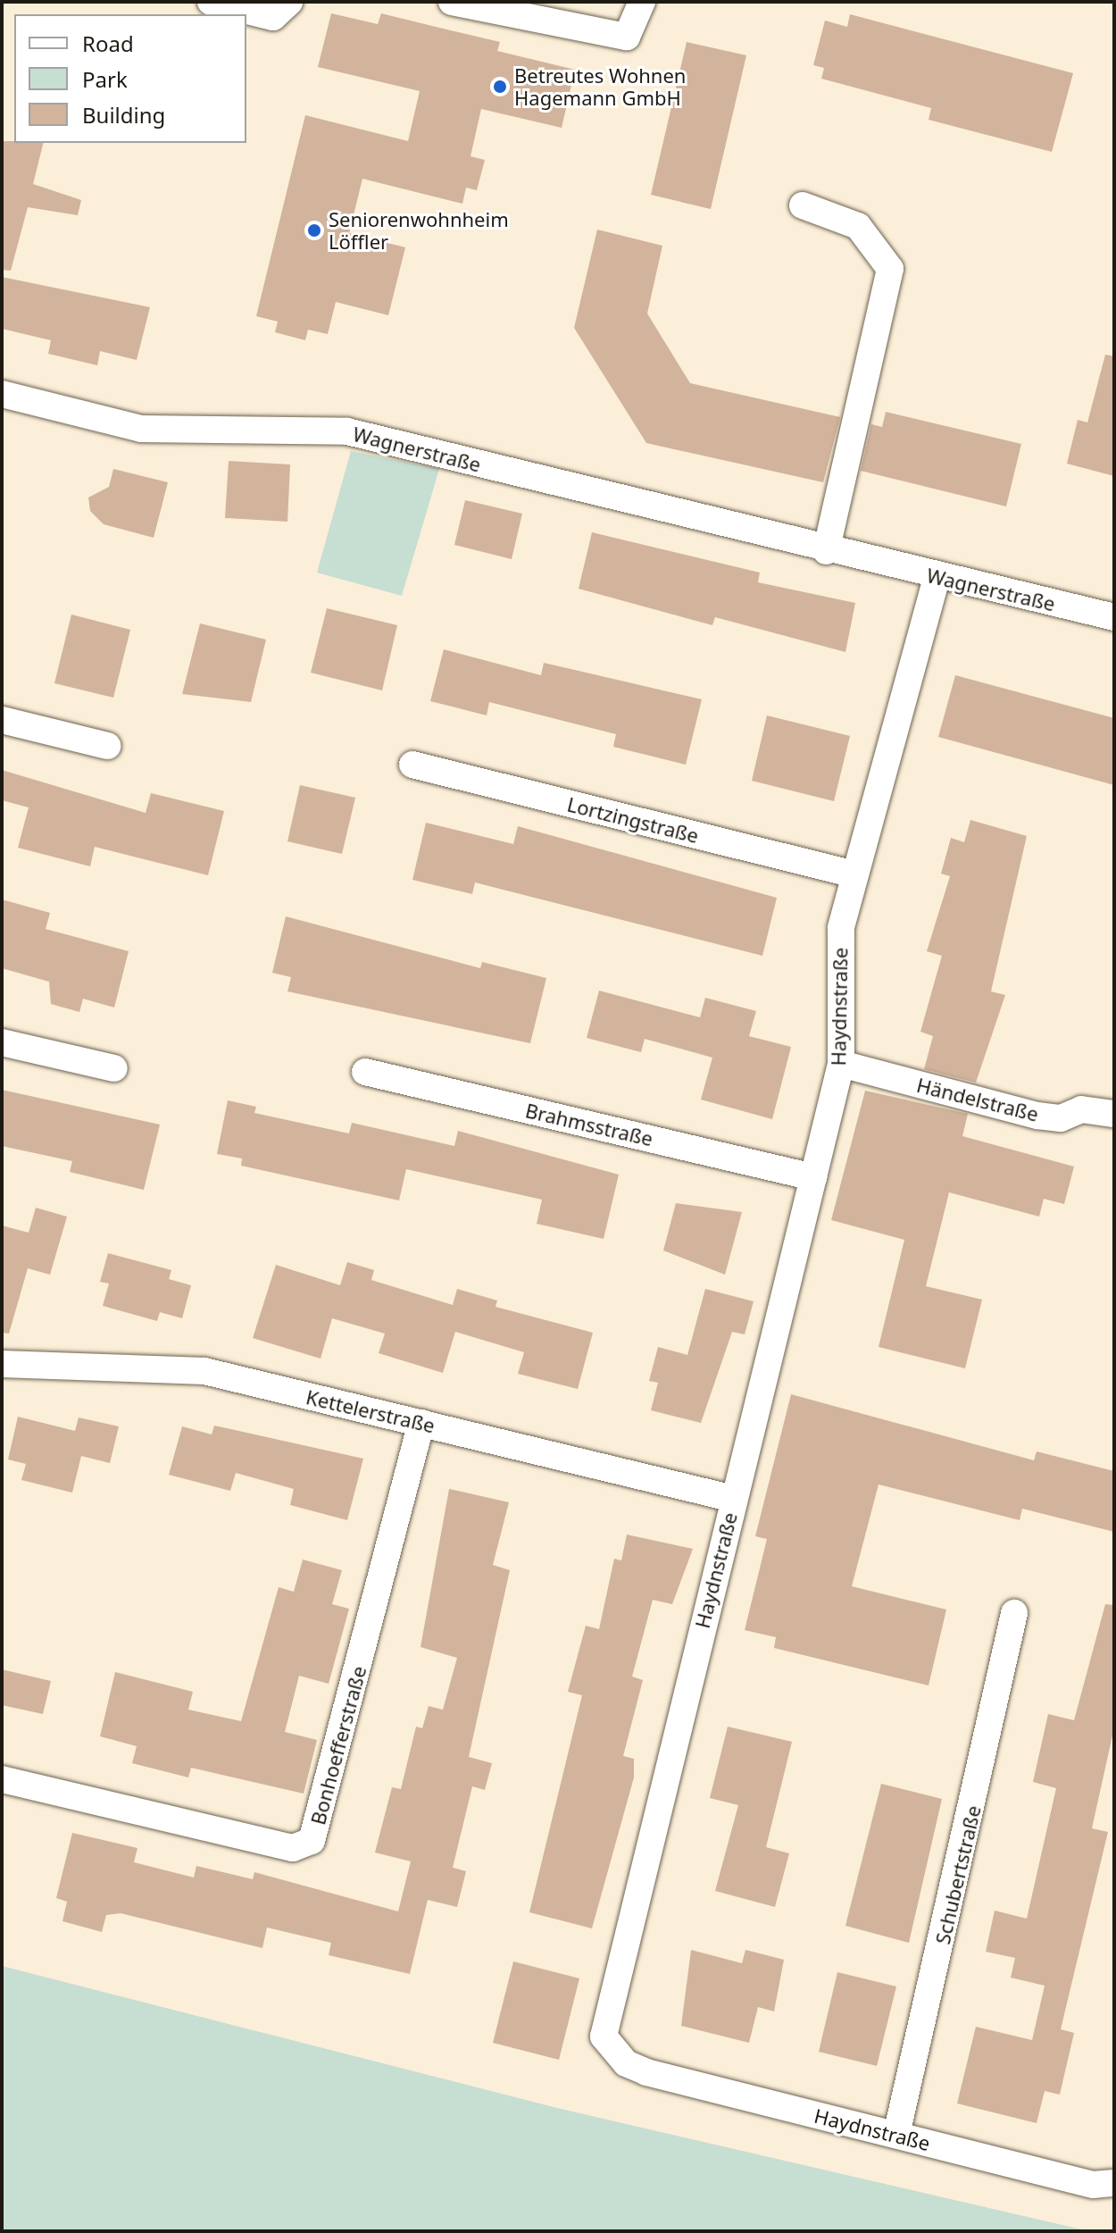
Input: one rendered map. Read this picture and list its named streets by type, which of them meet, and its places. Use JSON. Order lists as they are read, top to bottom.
{
  "streets": {
    "street": [
      "Wagnerstraße",
      "Lortzingstraße",
      "Haydnstraße",
      "Händelstraße",
      "Brahmsstraße",
      "Kettelerstraße",
      "Bonhoefferstraße",
      "Schubertstraße"
    ]
  },
  "crossings": [
    ["Wagnerstraße", "Haydnstraße"],
    ["Lortzingstraße", "Haydnstraße"],
    ["Haydnstraße", "Händelstraße"],
    ["Haydnstraße", "Brahmsstraße"],
    ["Haydnstraße", "Kettelerstraße"],
    ["Haydnstraße", "Schubertstraße"],
    ["Kettelerstraße", "Bonhoefferstraße"]
  ],
  "places": ["Betreutes Wohnen Hagemann GmbH", "Seniorenwohnheim Löffler"],
  "legend": ["Road", "Park", "Building"]
}
